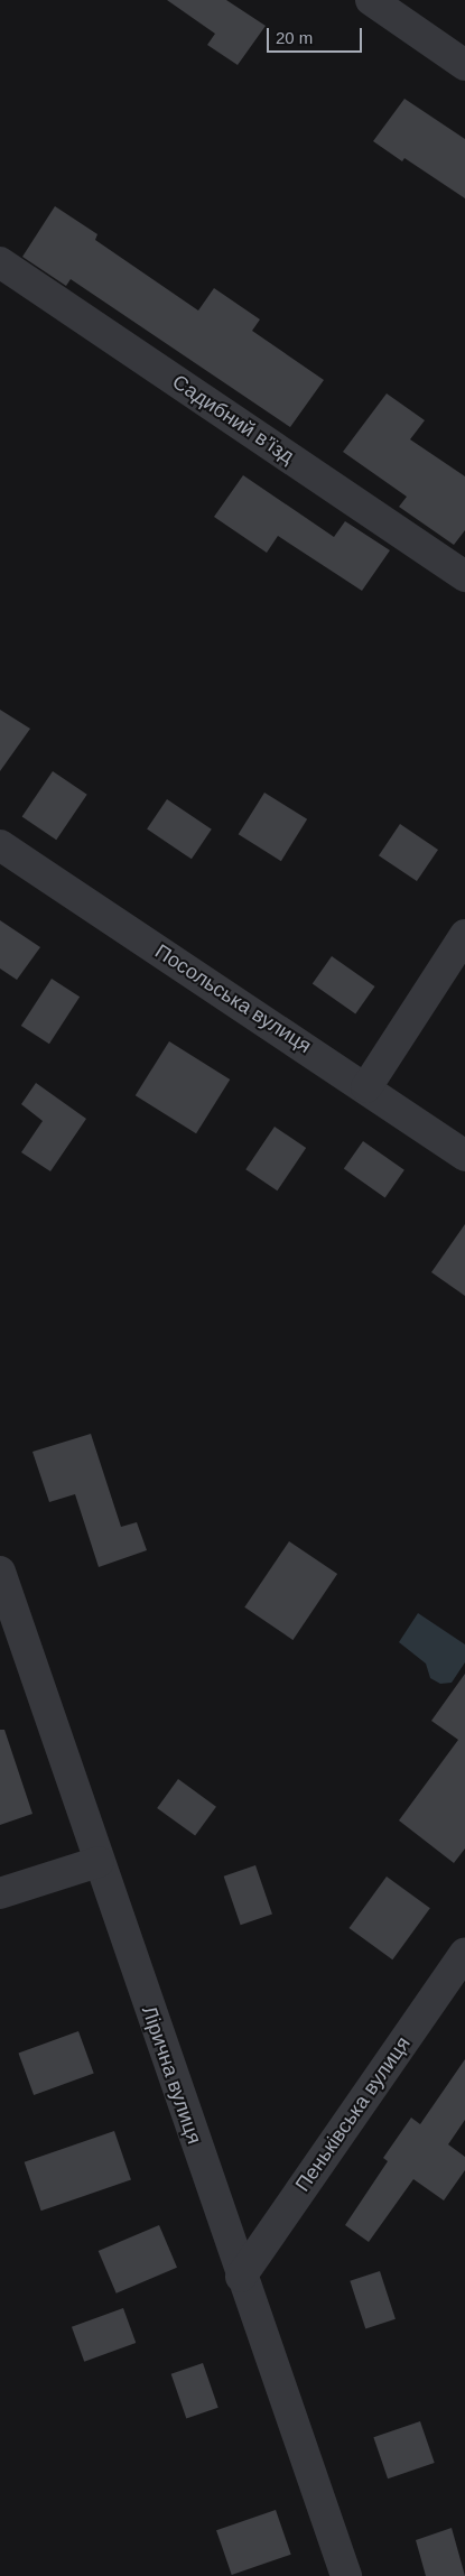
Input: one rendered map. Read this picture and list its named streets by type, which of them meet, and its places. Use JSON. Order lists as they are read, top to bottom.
{
  "streets": {
    "street": [
      "Садибний в’їзд",
      "Посольська вулиця",
      "Лірична вулиця",
      "Пеньківська вулиця"
    ]
  },
  "crossings": [
    ["Лірична вулиця", "Пеньківська вулиця"]
  ],
  "scale_bar": "20 m"
}
